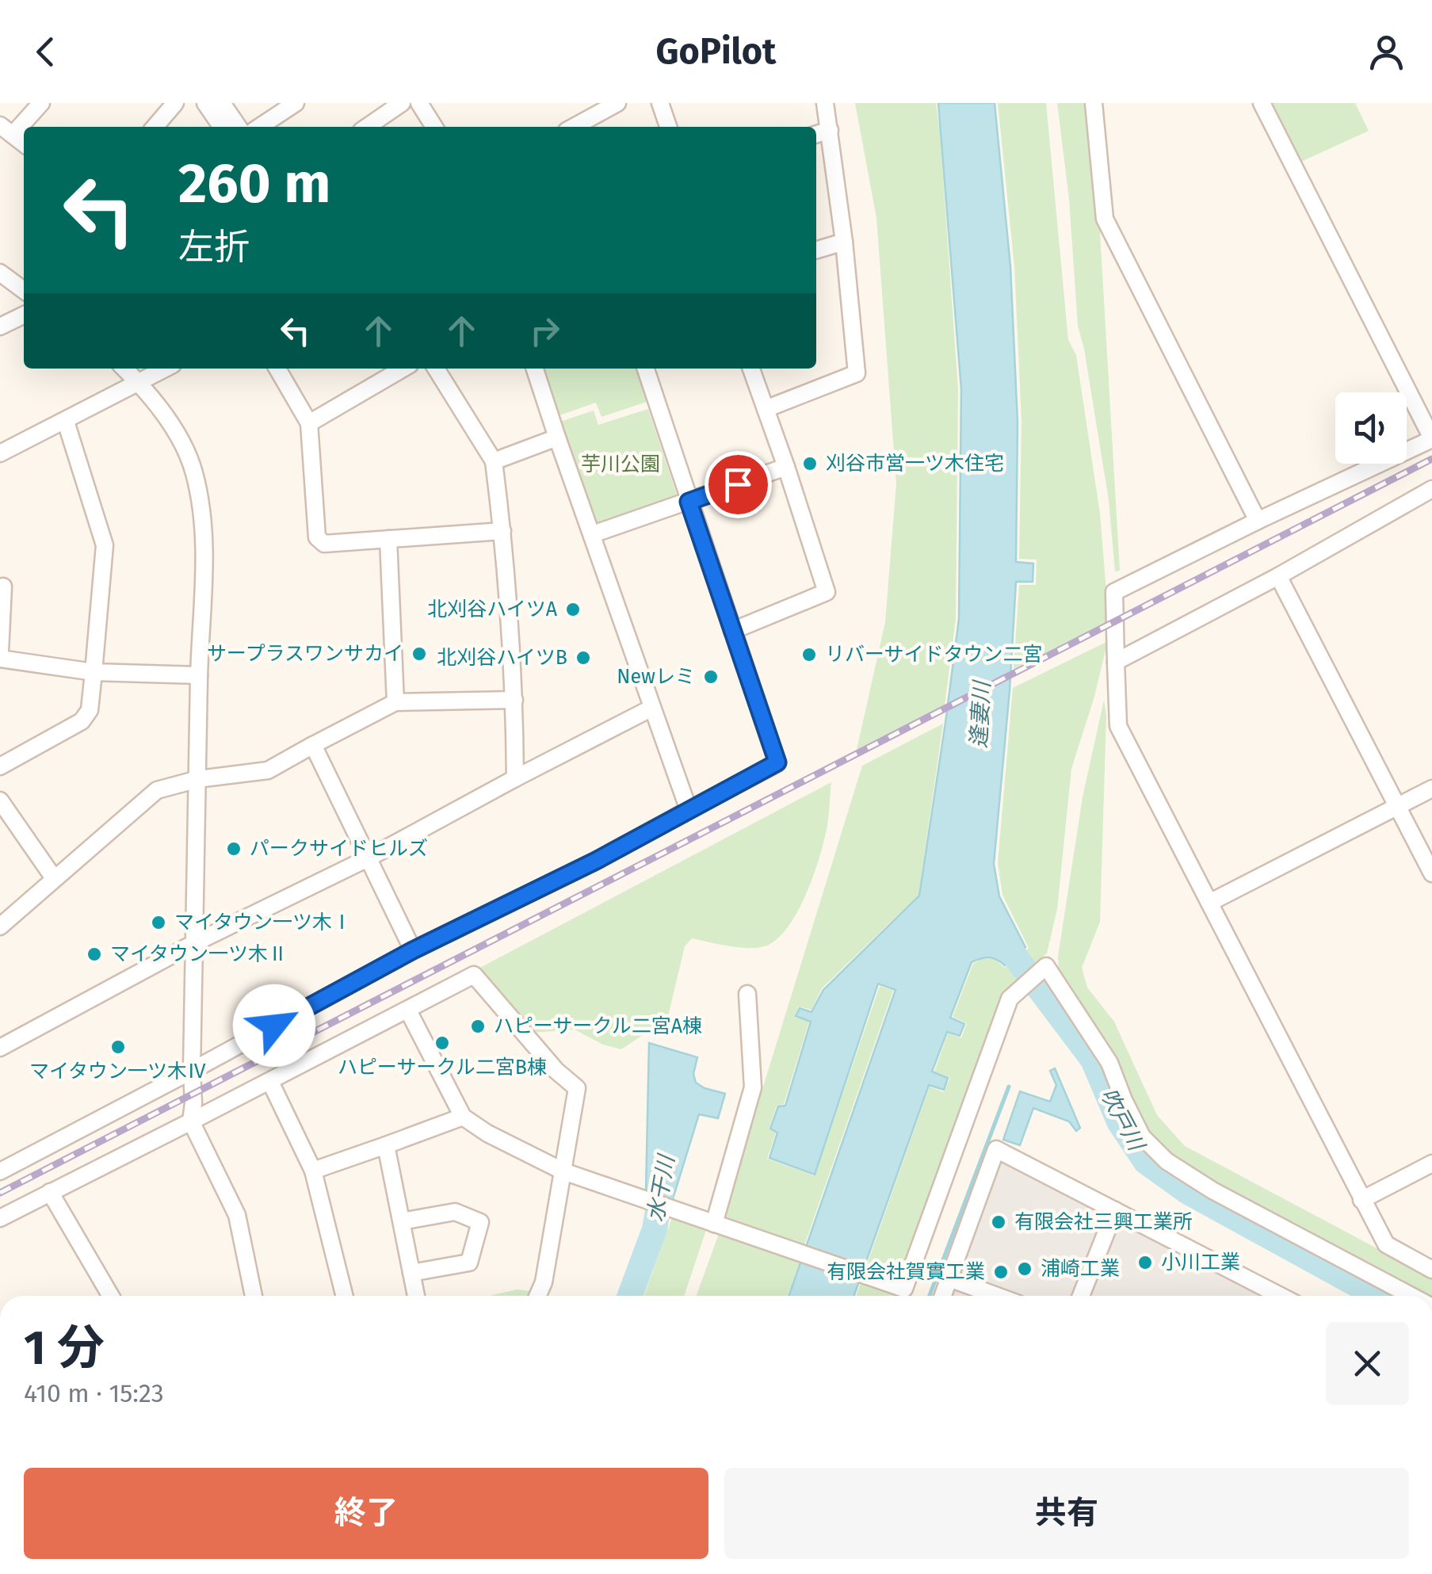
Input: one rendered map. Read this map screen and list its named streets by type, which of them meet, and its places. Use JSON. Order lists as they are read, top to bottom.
{
  "water": ["逢妻川", "吹戸川", "水干川"],
  "parks": ["芋川公園"],
  "places": [
    "刈谷市営一ツ木住宅",
    "北刈谷ハイツA",
    "サープラスワンサカイ",
    "リバーサイドタウン二宮",
    "北刈谷ハイツB",
    "Newレミ",
    "パークサイドヒルズ",
    "マイタウン一ツ木Ⅰ",
    "マイタウン一ツ木Ⅱ",
    "ハピーサークル二宮A棟",
    "ハピーサークル二宮B棟",
    "マイタウン一ツ木Ⅳ",
    "有限会社三興工業所",
    "小川工業",
    "浦崎工業",
    "有限会社賀實工業"
  ],
  "page": {
    "header": "GoPilot",
    "turn": ["260 m", "左折"],
    "heading": ["1 分", "410 m · 15:23"],
    "buttons": ["終了", "共有"]
  }
}
